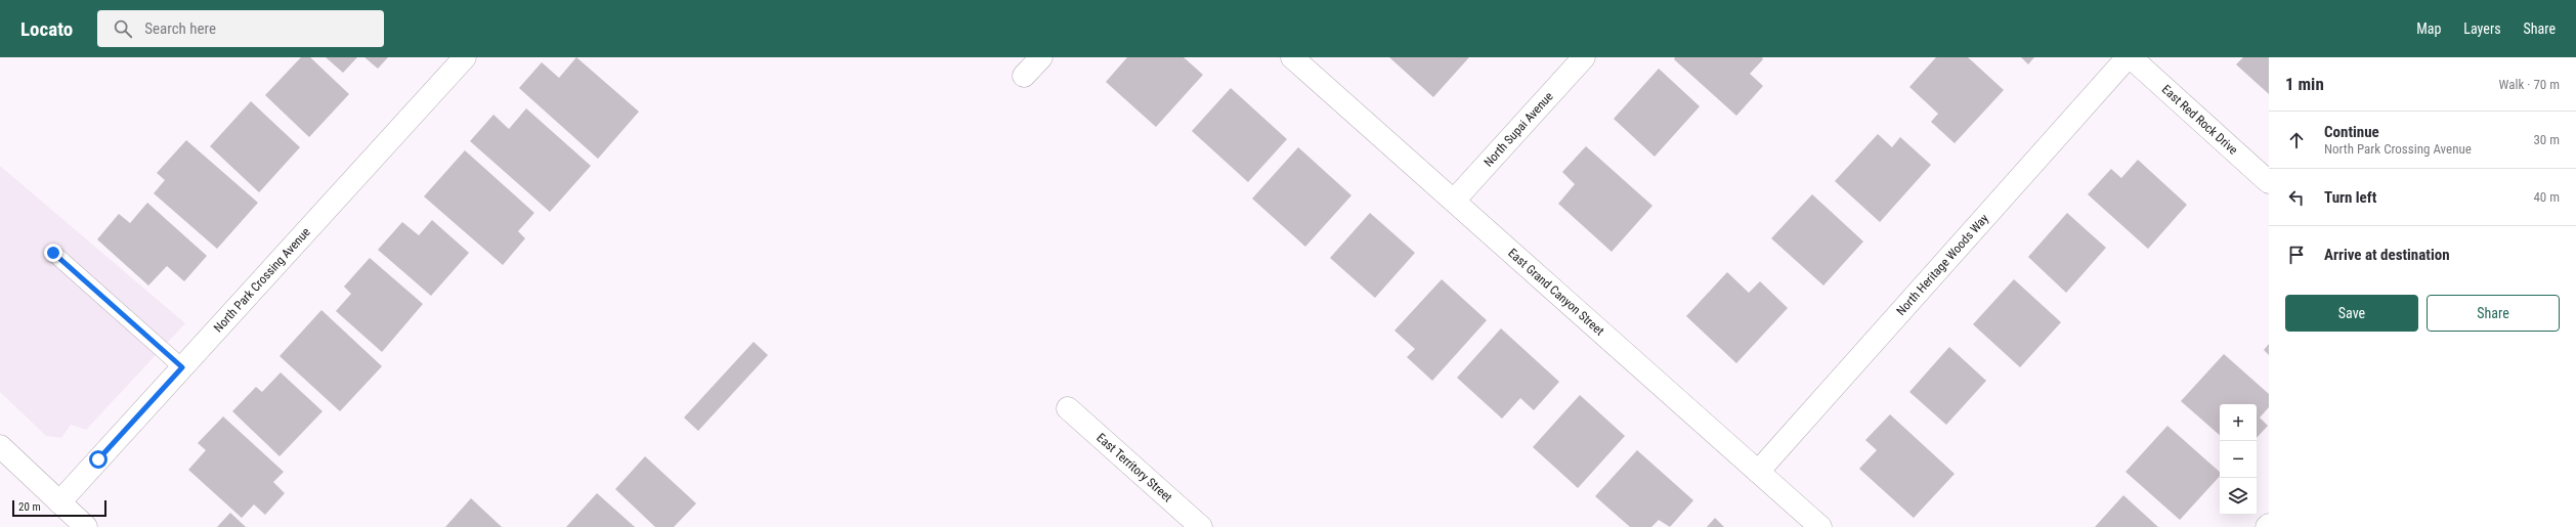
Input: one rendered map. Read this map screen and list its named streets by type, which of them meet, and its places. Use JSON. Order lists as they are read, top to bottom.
{
  "streets": {
    "street": [
      "East Red Rock Drive",
      "North Supai Avenue",
      "North Heritage Woods Way",
      "North Park Crossing Avenue",
      "East Grand Canyon Street",
      "East Territory Street"
    ]
  },
  "crossings": [
    ["North Supai Avenue", "East Grand Canyon Street"],
    ["North Heritage Woods Way", "East Grand Canyon Street"]
  ],
  "scale_bar": "20 m",
  "page": {
    "header": "Locato",
    "search": "Search here",
    "nav": ["Map", "Layers", "Share"],
    "heading": ["1 min", "Walk · 70 m"],
    "list": [
      ["Continue", "North Park Crossing Avenue", "30 m"],
      ["Turn left", "40 m"],
      "Arrive at destination"
    ],
    "buttons": ["Save", "Share"],
    "map_buttons": ["+", "−"],
    "scale": "20 m"
  }
}
